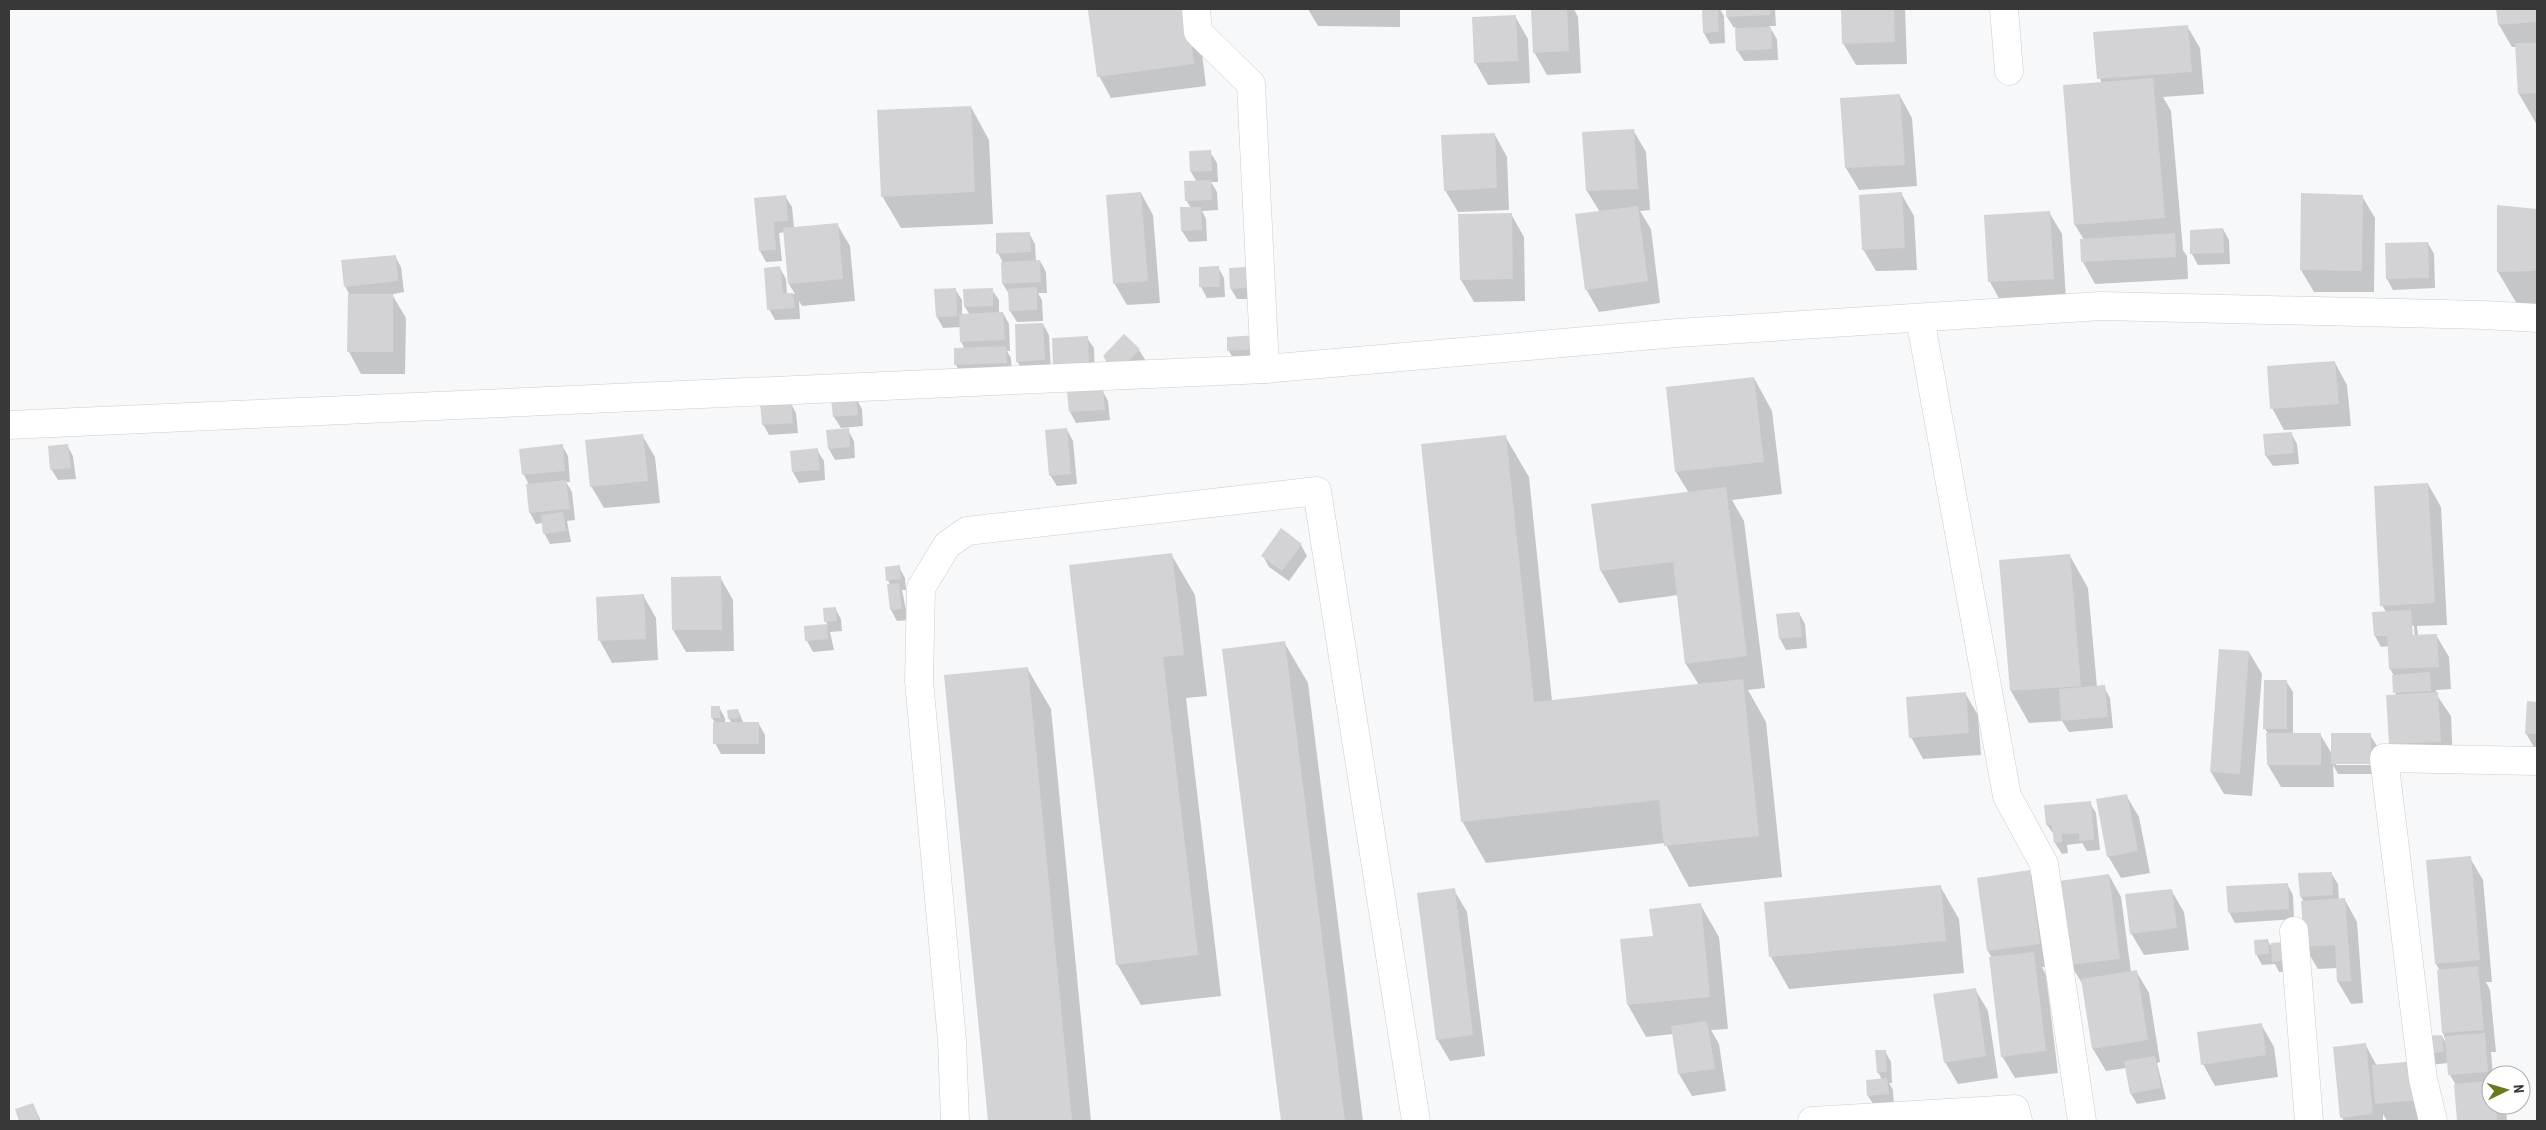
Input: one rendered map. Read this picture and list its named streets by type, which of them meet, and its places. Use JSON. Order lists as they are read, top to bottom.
{
  "north": "right"
}
